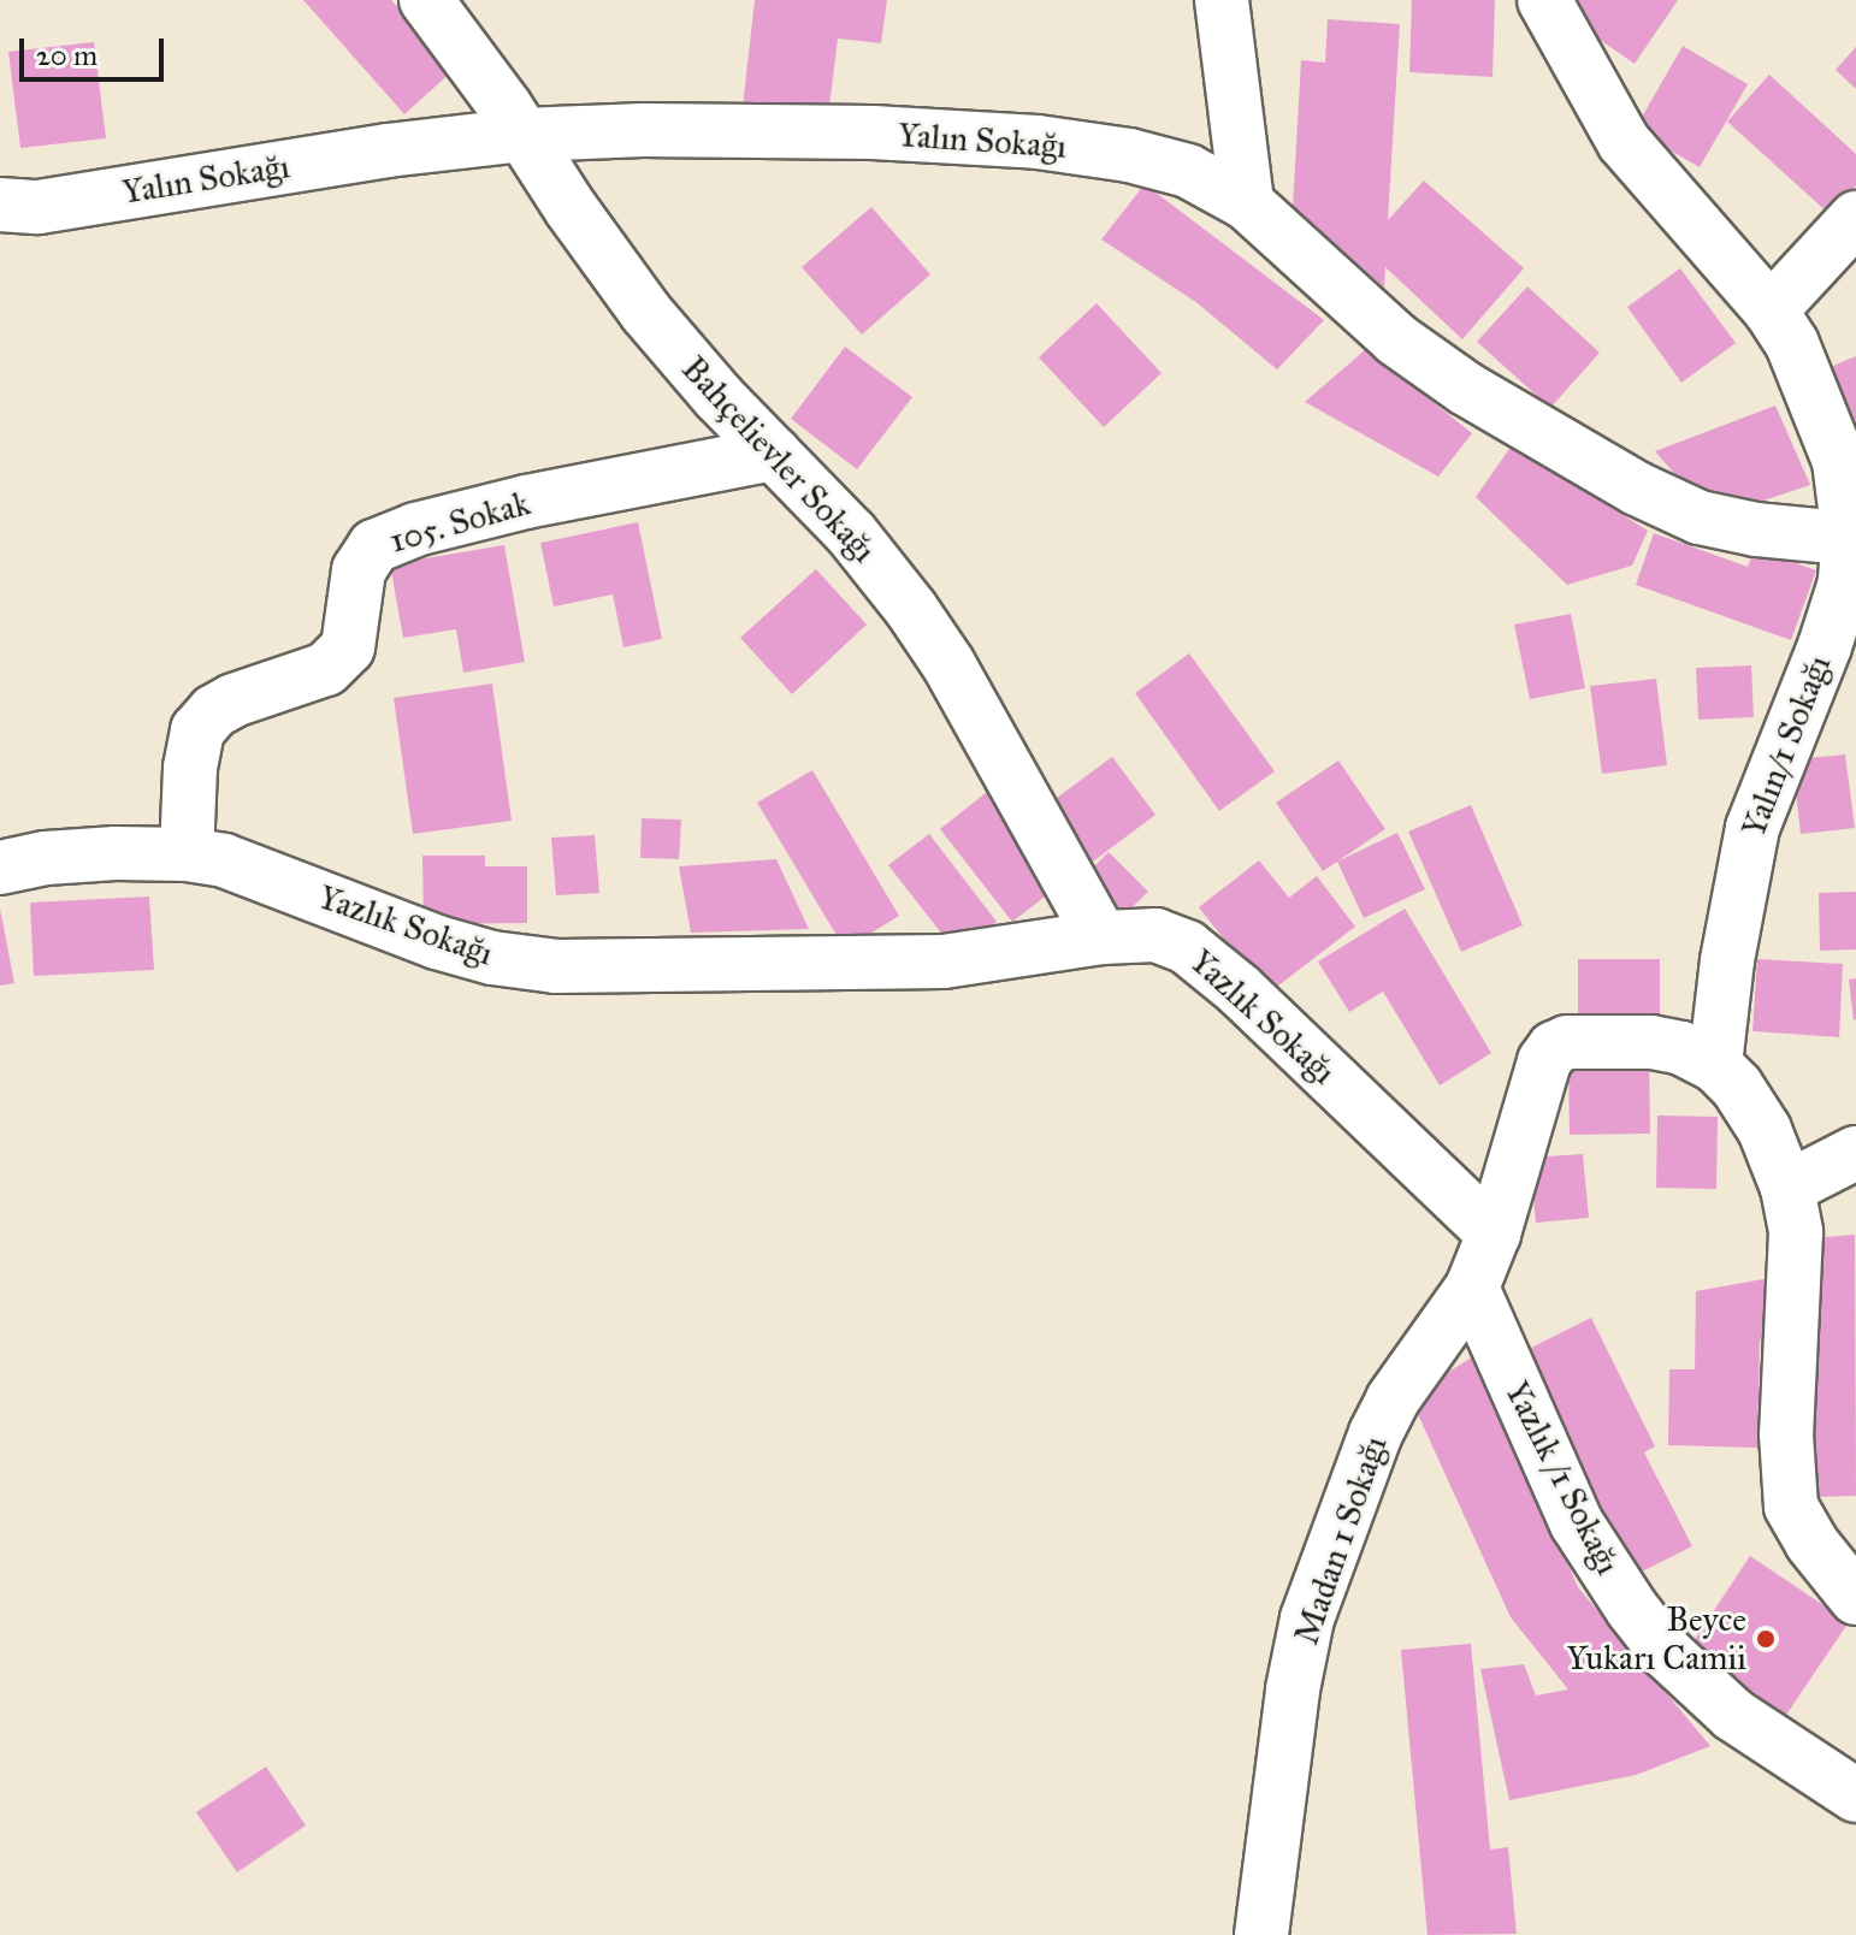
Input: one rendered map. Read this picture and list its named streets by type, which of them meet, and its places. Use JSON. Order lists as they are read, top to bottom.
{
  "streets": {
    "street": [
      "Yalın Sokağı",
      "Bahçelievler Sokağı",
      "105. Sokak",
      "Yalın/1 Sokağı",
      "Yazlık Sokağı",
      "Yazlık /1 Sokağı",
      "Madan 1 Sokağı"
    ]
  },
  "crossings": [
    ["Yalın Sokağı", "Bahçelievler Sokağı"],
    ["Yalın Sokağı", "Yalın/1 Sokağı"],
    ["Bahçelievler Sokağı", "105. Sokak"],
    ["Bahçelievler Sokağı", "Yazlık Sokağı"],
    ["105. Sokak", "Yazlık Sokağı"],
    ["Yazlık Sokağı", "Madan 1 Sokağı"],
    ["Yazlık /1 Sokağı", "Madan 1 Sokağı"]
  ],
  "places": ["Beyce Yukarı Camii"],
  "scale_bar": "20 m"
}
